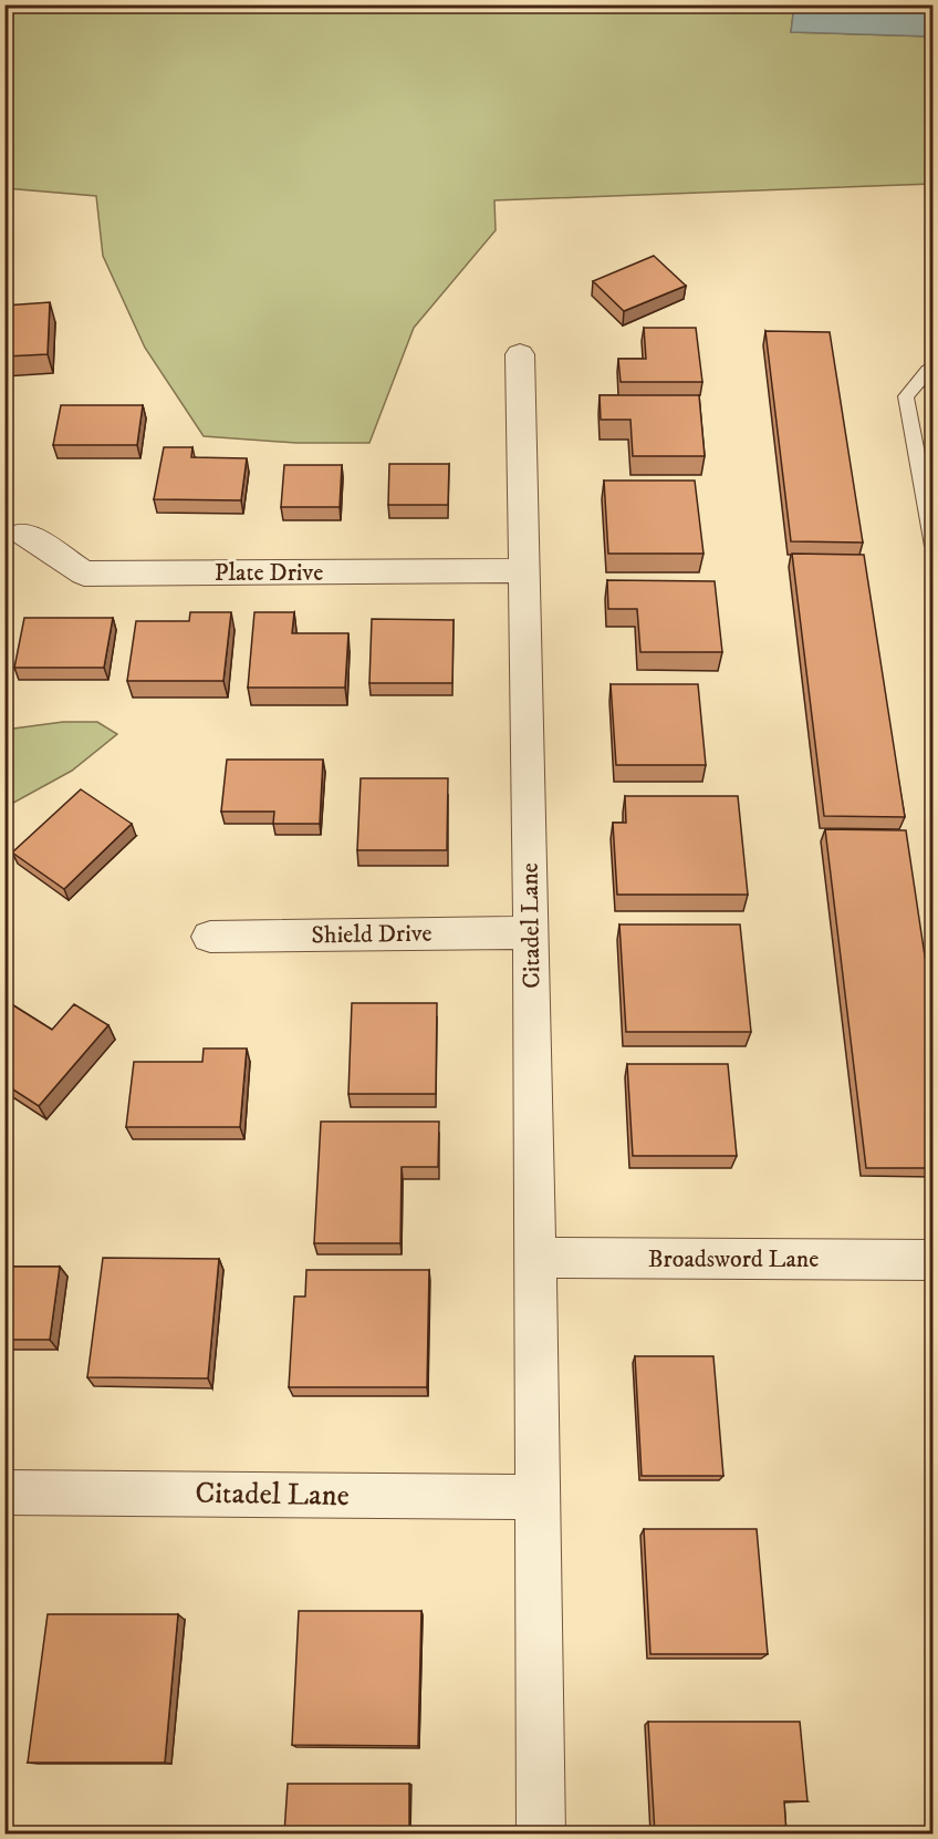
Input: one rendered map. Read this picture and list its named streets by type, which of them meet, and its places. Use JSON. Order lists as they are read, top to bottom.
{
  "streets": {
    "street": [
      "Plate Drive",
      "Citadel Lane",
      "Shield Drive",
      "Broadsword Lane"
    ]
  },
  "crossings": [
    ["Plate Drive", "Citadel Lane"],
    ["Citadel Lane", "Shield Drive"],
    ["Citadel Lane", "Broadsword Lane"]
  ]
}
